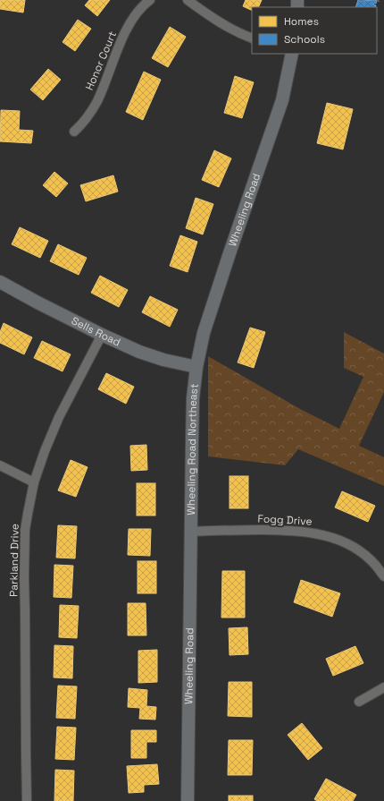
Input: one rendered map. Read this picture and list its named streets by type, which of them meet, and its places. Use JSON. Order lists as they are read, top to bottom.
{
  "streets": {
    "street": [
      "Honor Court",
      "Wheeling Road",
      "Sells Road",
      "Wheeling Road Northeast",
      "Fogg Drive",
      "Parkland Drive"
    ]
  },
  "crossings": [
    ["Wheeling Road", "Sells Road"],
    ["Wheeling Road", "Wheeling Road Northeast"],
    ["Wheeling Road", "Fogg Drive"],
    ["Sells Road", "Wheeling Road Northeast"],
    ["Sells Road", "Parkland Drive"],
    ["Wheeling Road Northeast", "Fogg Drive"]
  ],
  "legend": ["Homes", "Schools"]
}
